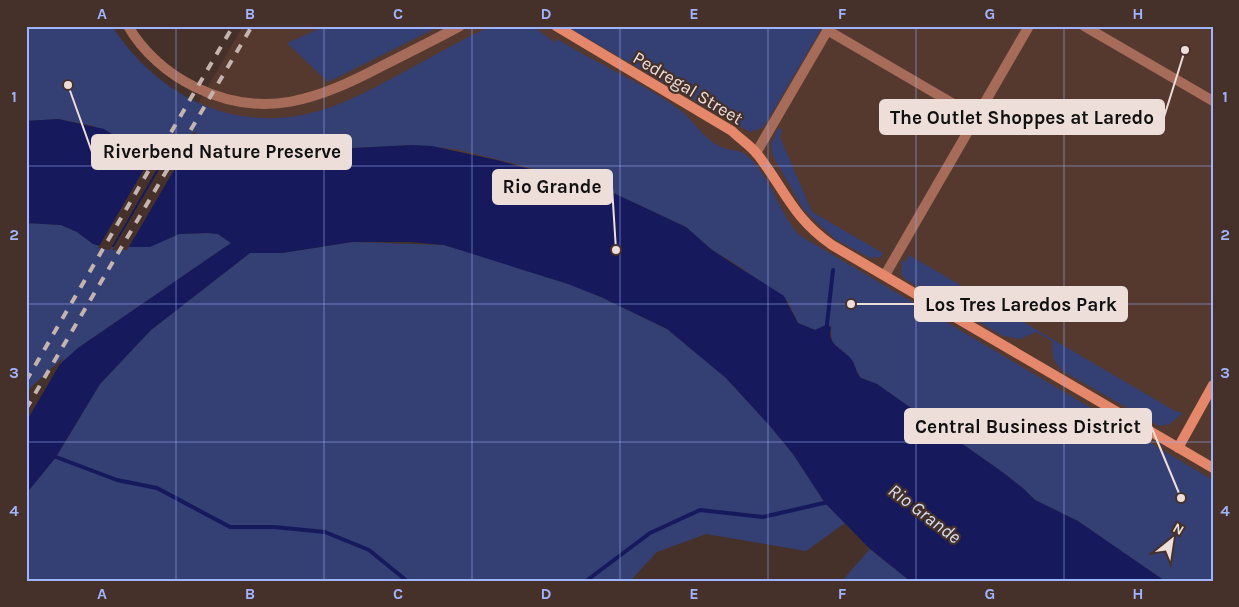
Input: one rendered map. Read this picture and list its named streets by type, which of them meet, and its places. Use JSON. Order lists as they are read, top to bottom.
{
  "streets": {
    "main road": ["Pedregal Street"]
  },
  "water": ["Rio Grande"],
  "places": [
    "The Outlet Shoppes at Laredo",
    "Riverbend Nature Preserve",
    "Rio Grande",
    "Los Tres Laredos Park",
    "Central Business District"
  ],
  "north": "top right",
  "grid": {
    "columns": [
      "A",
      "B",
      "C",
      "D",
      "E",
      "F",
      "G",
      "H"
    ],
    "rows": [
      "1",
      "2",
      "3",
      "4"
    ]
  }
}
